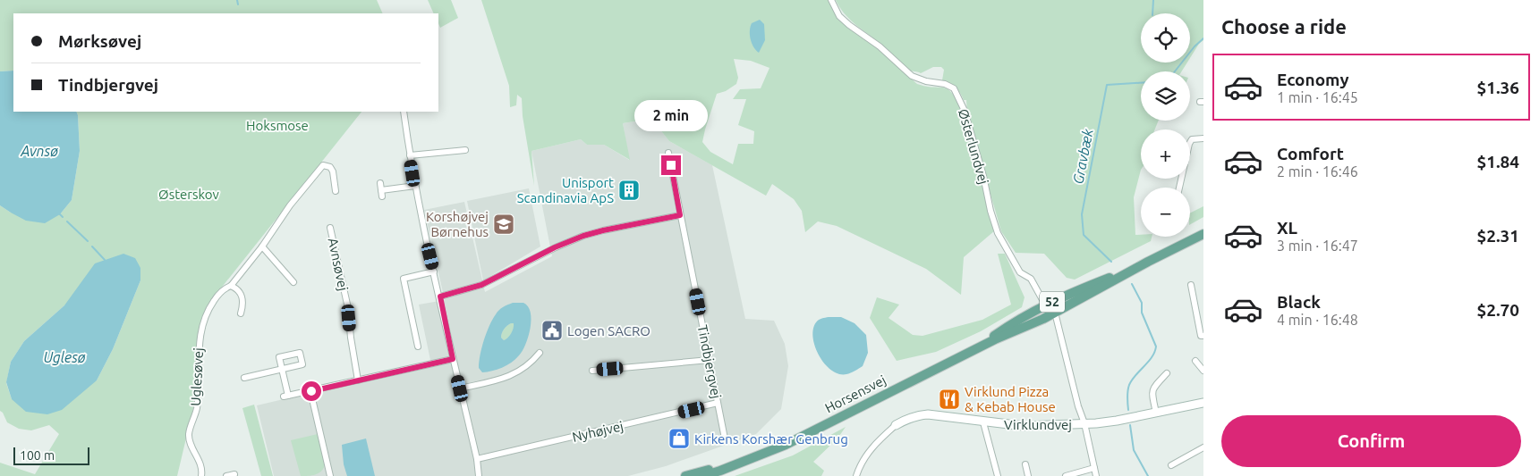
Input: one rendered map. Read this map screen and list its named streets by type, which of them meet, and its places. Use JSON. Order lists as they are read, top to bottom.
{
  "streets": {
    "main road": ["52", "Horsensvej"],
    "street": [
      "Østerlundvej",
      "Avnsøvej",
      "Tindbjergvej",
      "Uglesøvej",
      "Virklundvej",
      "Nyhøjvej"
    ]
  },
  "crossings": [
    ["Østerlundvej", "Horsensvej"],
    ["Tindbjergvej", "Nyhøjvej"]
  ],
  "water": ["Avnsø", "Gravbæk", "Uglesø"],
  "parks": ["Hoksmose", "Østerskov"],
  "places": {
    "building": ["Unisport Scandinavia ApS"],
    "school or university": ["Korshøjvej Børnehus"],
    "public building": ["Logen SACRO"],
    "restaurant": ["Virklund Pizza & Kebab House"],
    "shop": ["Kirkens Korshær Genbrug"]
  },
  "scale_bar": "100 m",
  "page": {
    "heading": "Choose a ride",
    "map_buttons": ["+", "−"],
    "banner": ["Mørksøvej", "Tindbjergvej"],
    "list": [
      {
        "name": "Economy",
        "note": "1 min · 16:45",
        "value": "$1.36"
      },
      {
        "name": "Comfort",
        "note": "2 min · 16:46",
        "value": "$1.84"
      },
      {
        "name": "XL",
        "note": "3 min · 16:47",
        "value": "$2.31"
      },
      {
        "name": "Black",
        "note": "4 min · 16:48",
        "value": "$2.70"
      }
    ],
    "bubble": "2 min",
    "buttons": "Confirm",
    "scale": "100 m"
  }
}
